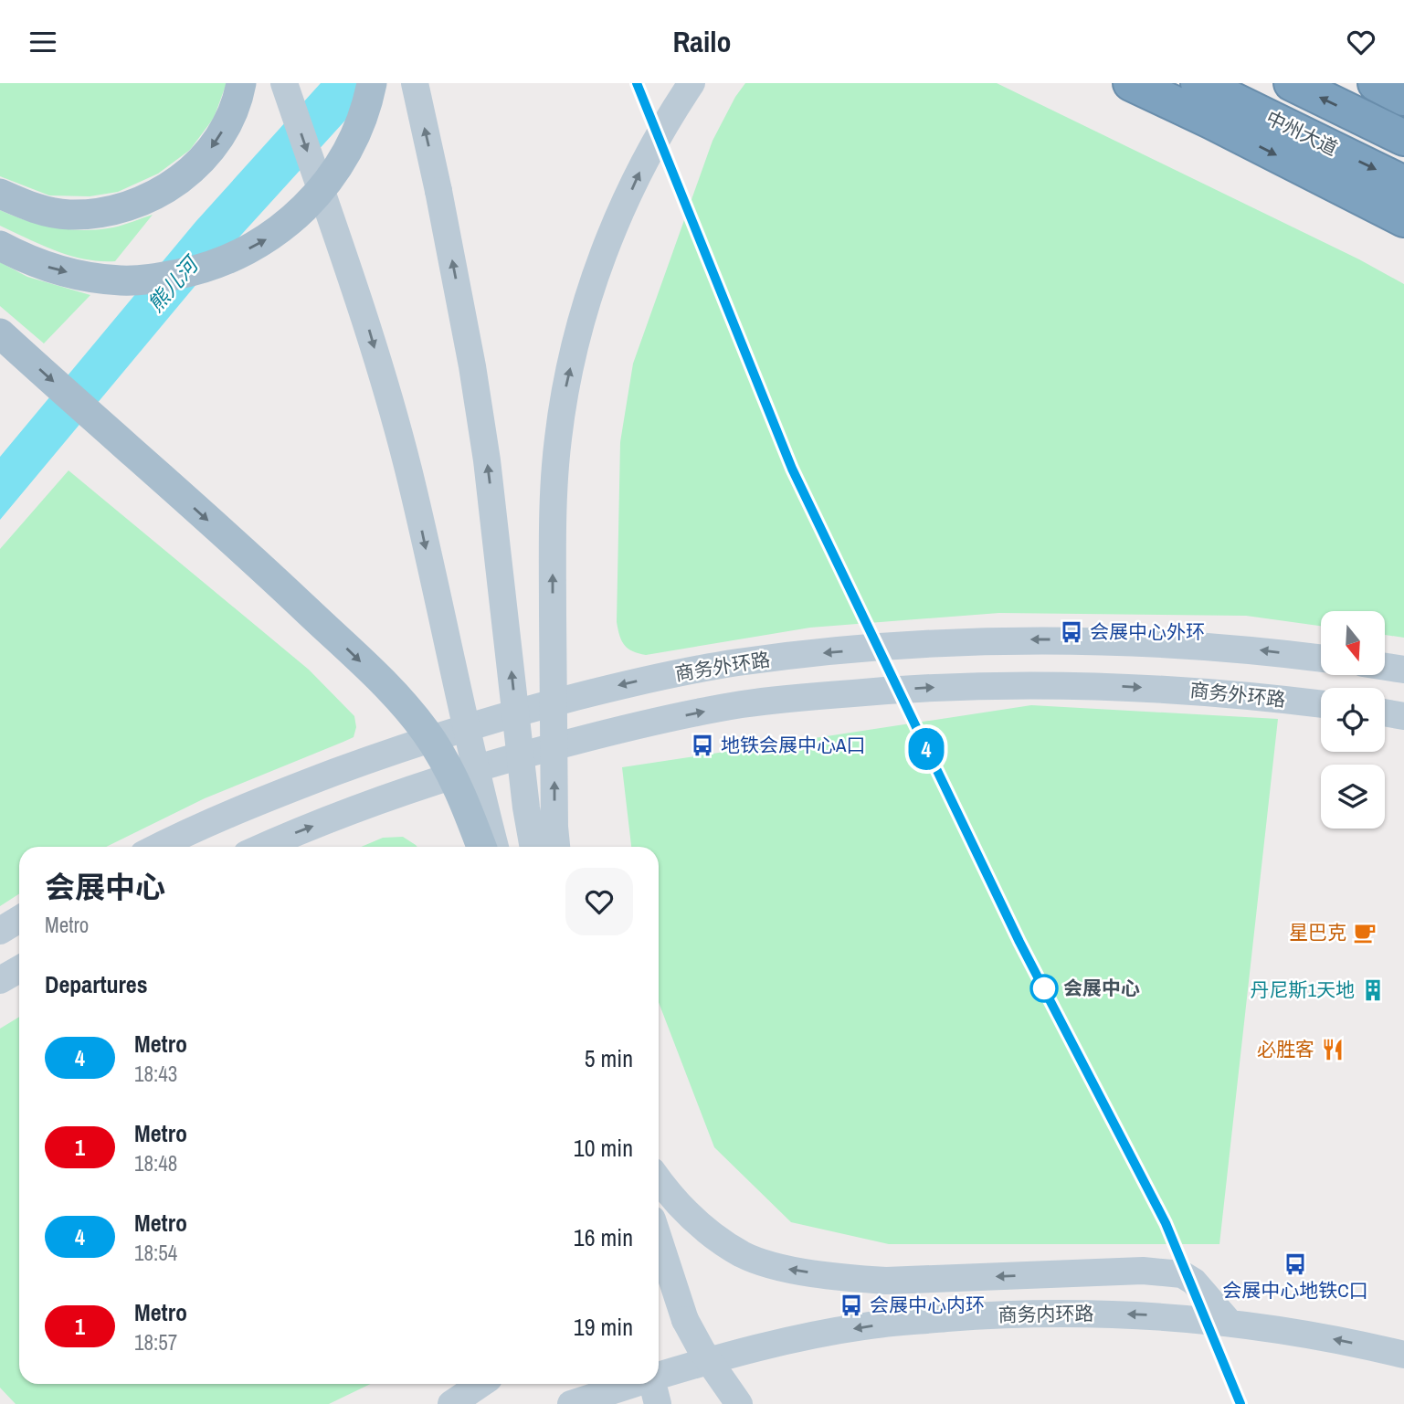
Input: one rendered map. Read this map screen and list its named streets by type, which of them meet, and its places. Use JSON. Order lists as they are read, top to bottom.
{
  "streets": {
    "highway": ["中州大道"],
    "street": ["商务外环路", "商务内环路"]
  },
  "water": ["熊儿河"],
  "places": {
    "bus stop": [
      "会展中心外环",
      "地铁会展中心A口",
      "会展中心地铁C口",
      "会展中心内环"
    ],
    "cafe": ["星巴克"],
    "other": ["会展中心"],
    "building": ["丹尼斯1天地"],
    "restaurant": ["必胜客"]
  },
  "lines": ["metro line 4"],
  "north": "bottom",
  "page": {
    "header": "Railo",
    "on_map": "4",
    "heading": [
      ["会展中心", "Metro"],
      "Departures"
    ],
    "list": [
      {
        "mark": "4",
        "name": "Metro",
        "note": "18:43",
        "value": "5 min"
      },
      {
        "mark": "1",
        "name": "Metro",
        "note": "18:48",
        "value": "10 min"
      },
      {
        "mark": "4",
        "name": "Metro",
        "note": "18:54",
        "value": "16 min"
      },
      {
        "mark": "1",
        "name": "Metro",
        "note": "18:57",
        "value": "19 min"
      }
    ]
  }
}
